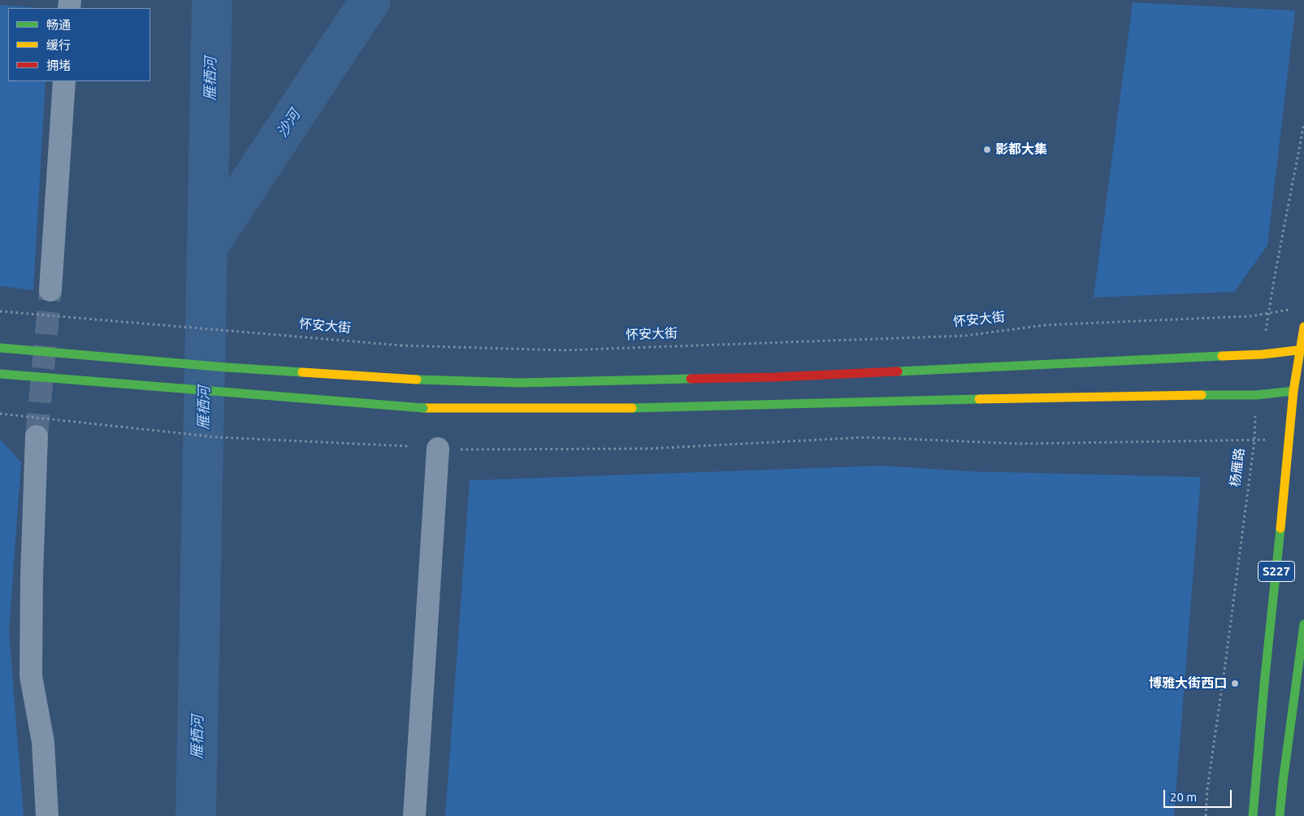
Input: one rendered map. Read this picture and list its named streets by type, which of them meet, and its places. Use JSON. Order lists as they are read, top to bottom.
{
  "streets": {
    "main road": ["S227"],
    "path": ["怀安大街", "杨雁路"]
  },
  "water": ["雁栖河", "沙河"],
  "places": ["影都大集", "博雅大街西口"],
  "legend": ["畅通", "缓行", "拥堵"],
  "scale_bar": "20 m"
}
